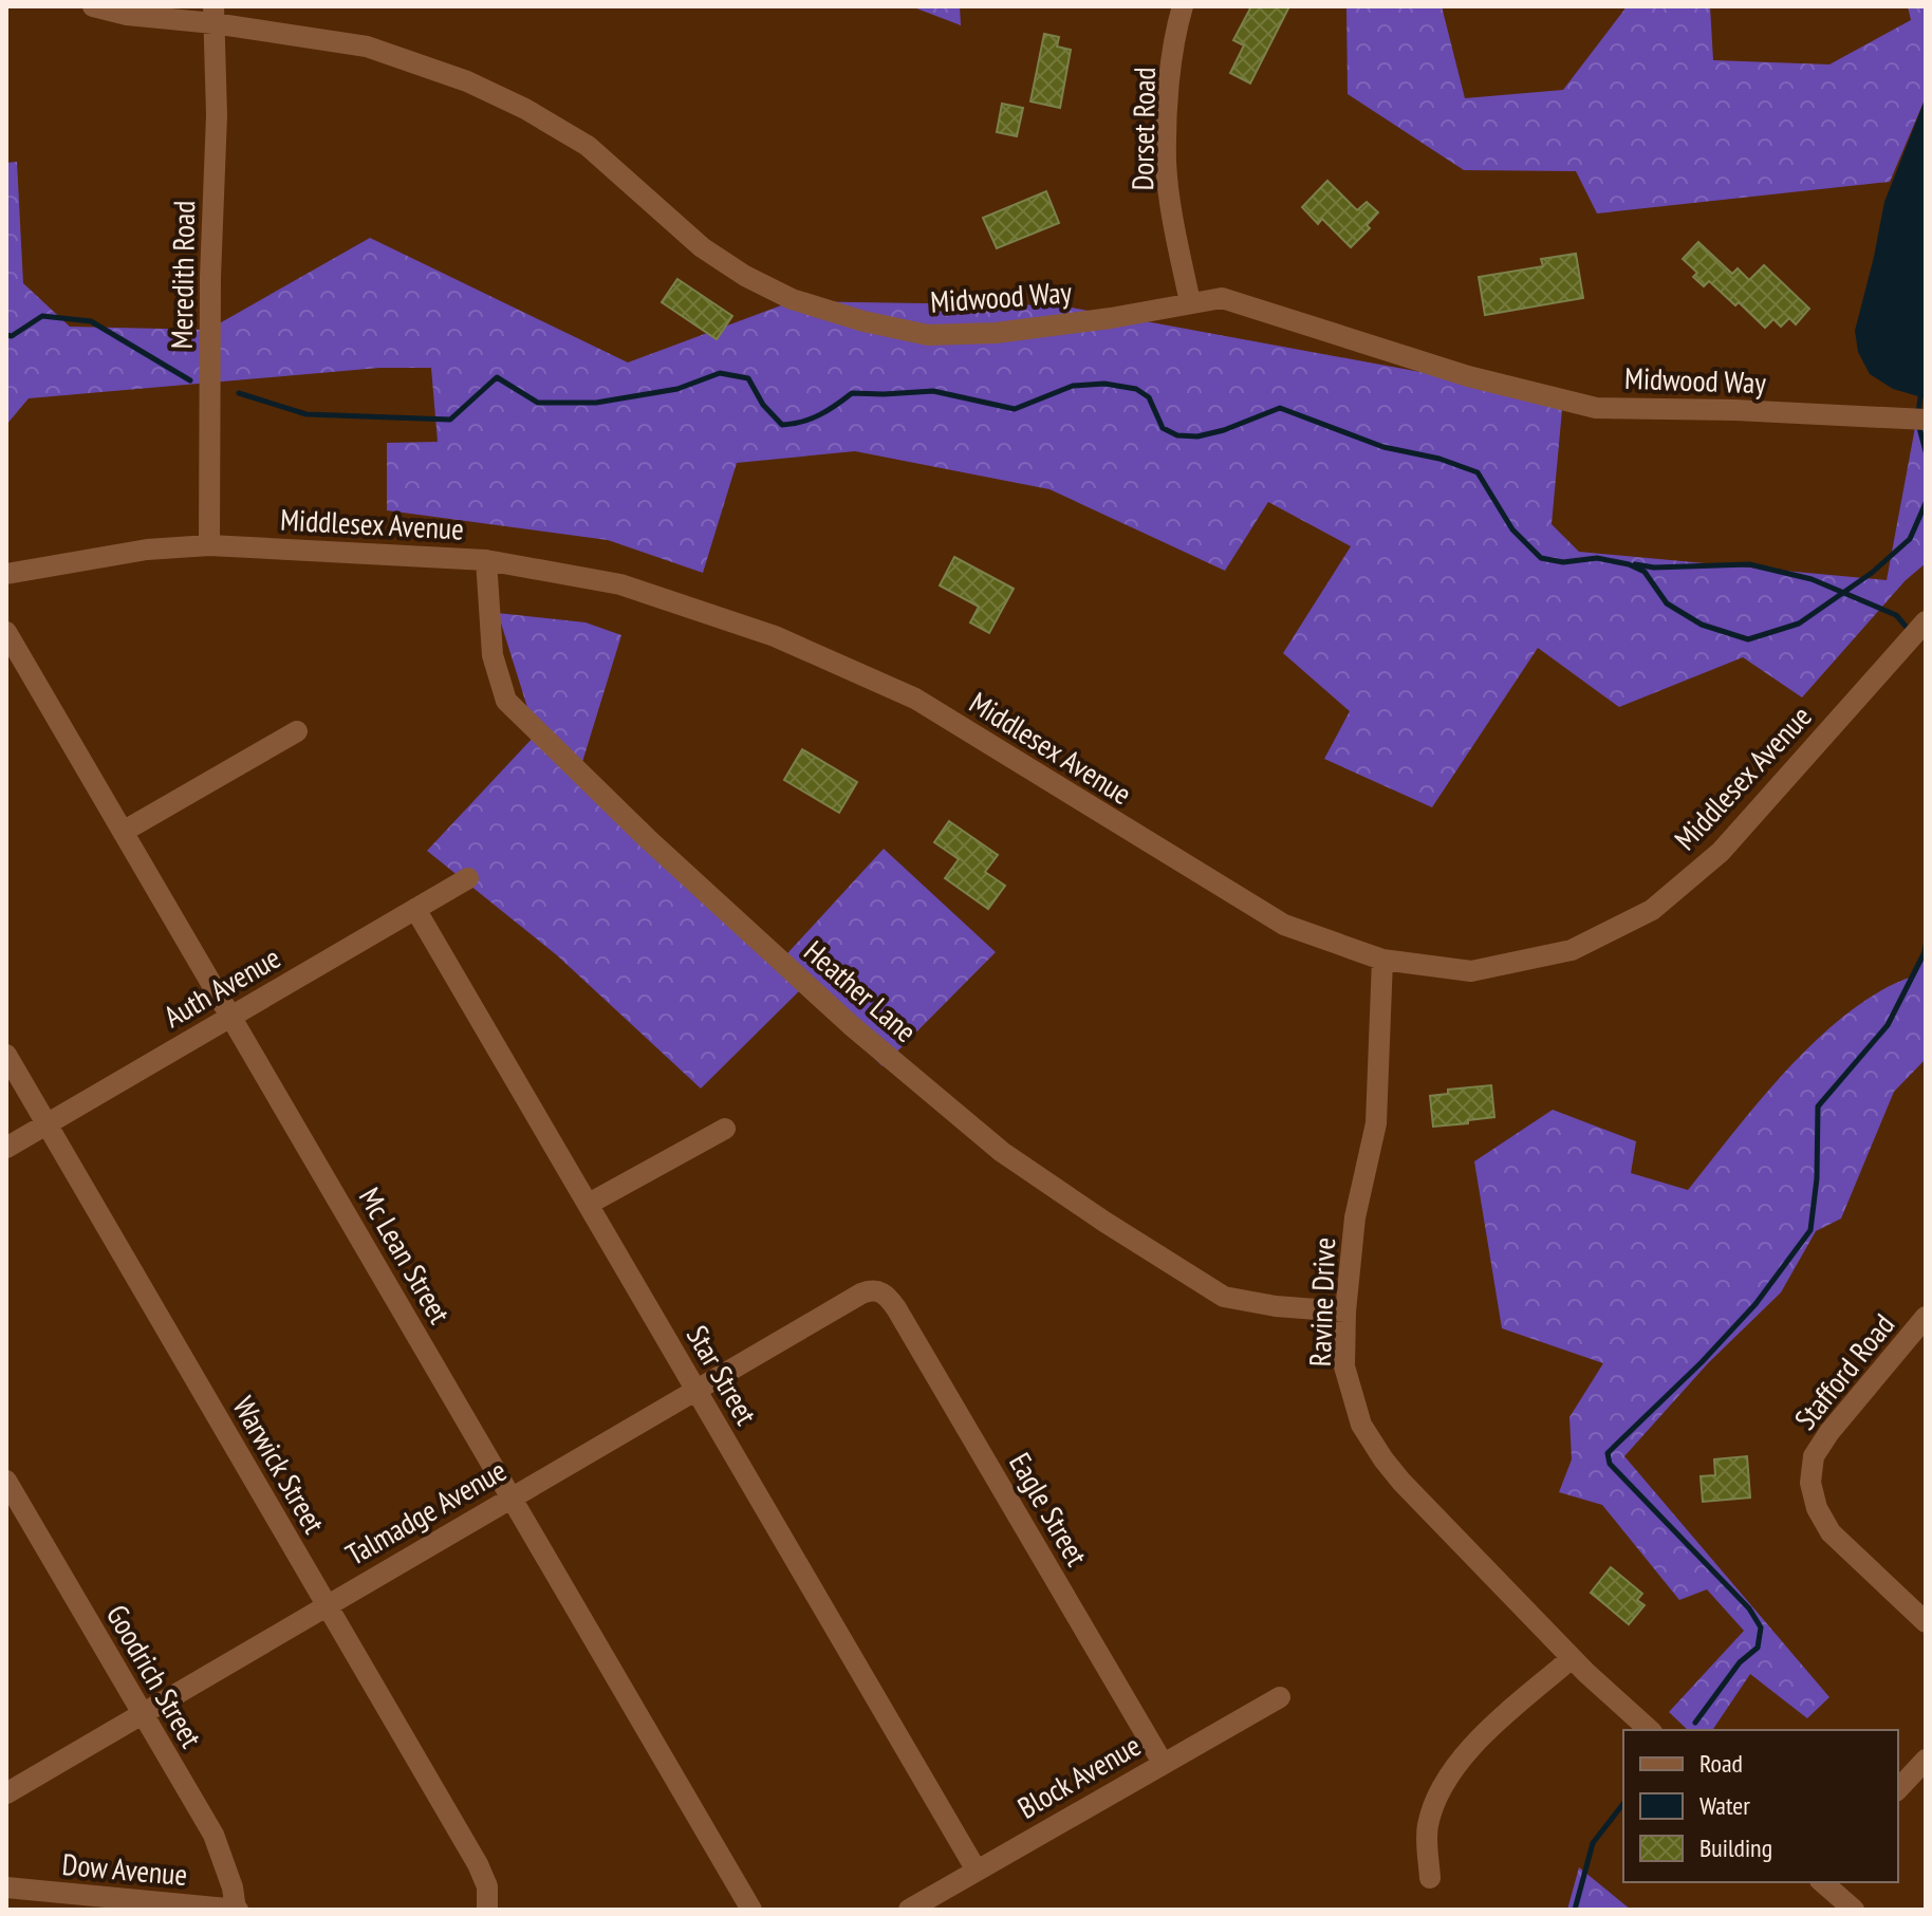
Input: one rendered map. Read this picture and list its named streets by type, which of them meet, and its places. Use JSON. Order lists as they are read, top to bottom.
{
  "streets": {
    "street": [
      "Dorset Road",
      "Meredith Road",
      "Midwood Way",
      "Middlesex Avenue",
      "Auth Avenue",
      "Heather Lane",
      "Mc Lean Street",
      "Ravine Drive",
      "Stafford Road",
      "Star Street",
      "Warwick Street",
      "Eagle Street",
      "Talmadge Avenue",
      "Goodrich Street",
      "Block Avenue",
      "Dow Avenue"
    ]
  },
  "crossings": [
    ["Dorset Road", "Midwood Way"],
    ["Meredith Road", "Midwood Way"],
    ["Meredith Road", "Middlesex Avenue"],
    ["Middlesex Avenue", "Heather Lane"],
    ["Middlesex Avenue", "Ravine Drive"],
    ["Auth Avenue", "Mc Lean Street"],
    ["Auth Avenue", "Star Street"],
    ["Auth Avenue", "Warwick Street"],
    ["Heather Lane", "Ravine Drive"],
    ["Mc Lean Street", "Talmadge Avenue"],
    ["Star Street", "Talmadge Avenue"],
    ["Star Street", "Block Avenue"],
    ["Warwick Street", "Talmadge Avenue"],
    ["Eagle Street", "Talmadge Avenue"],
    ["Eagle Street", "Block Avenue"],
    ["Talmadge Avenue", "Goodrich Street"],
    ["Goodrich Street", "Dow Avenue"]
  ],
  "legend": ["Road", "Water", "Building"]
}
